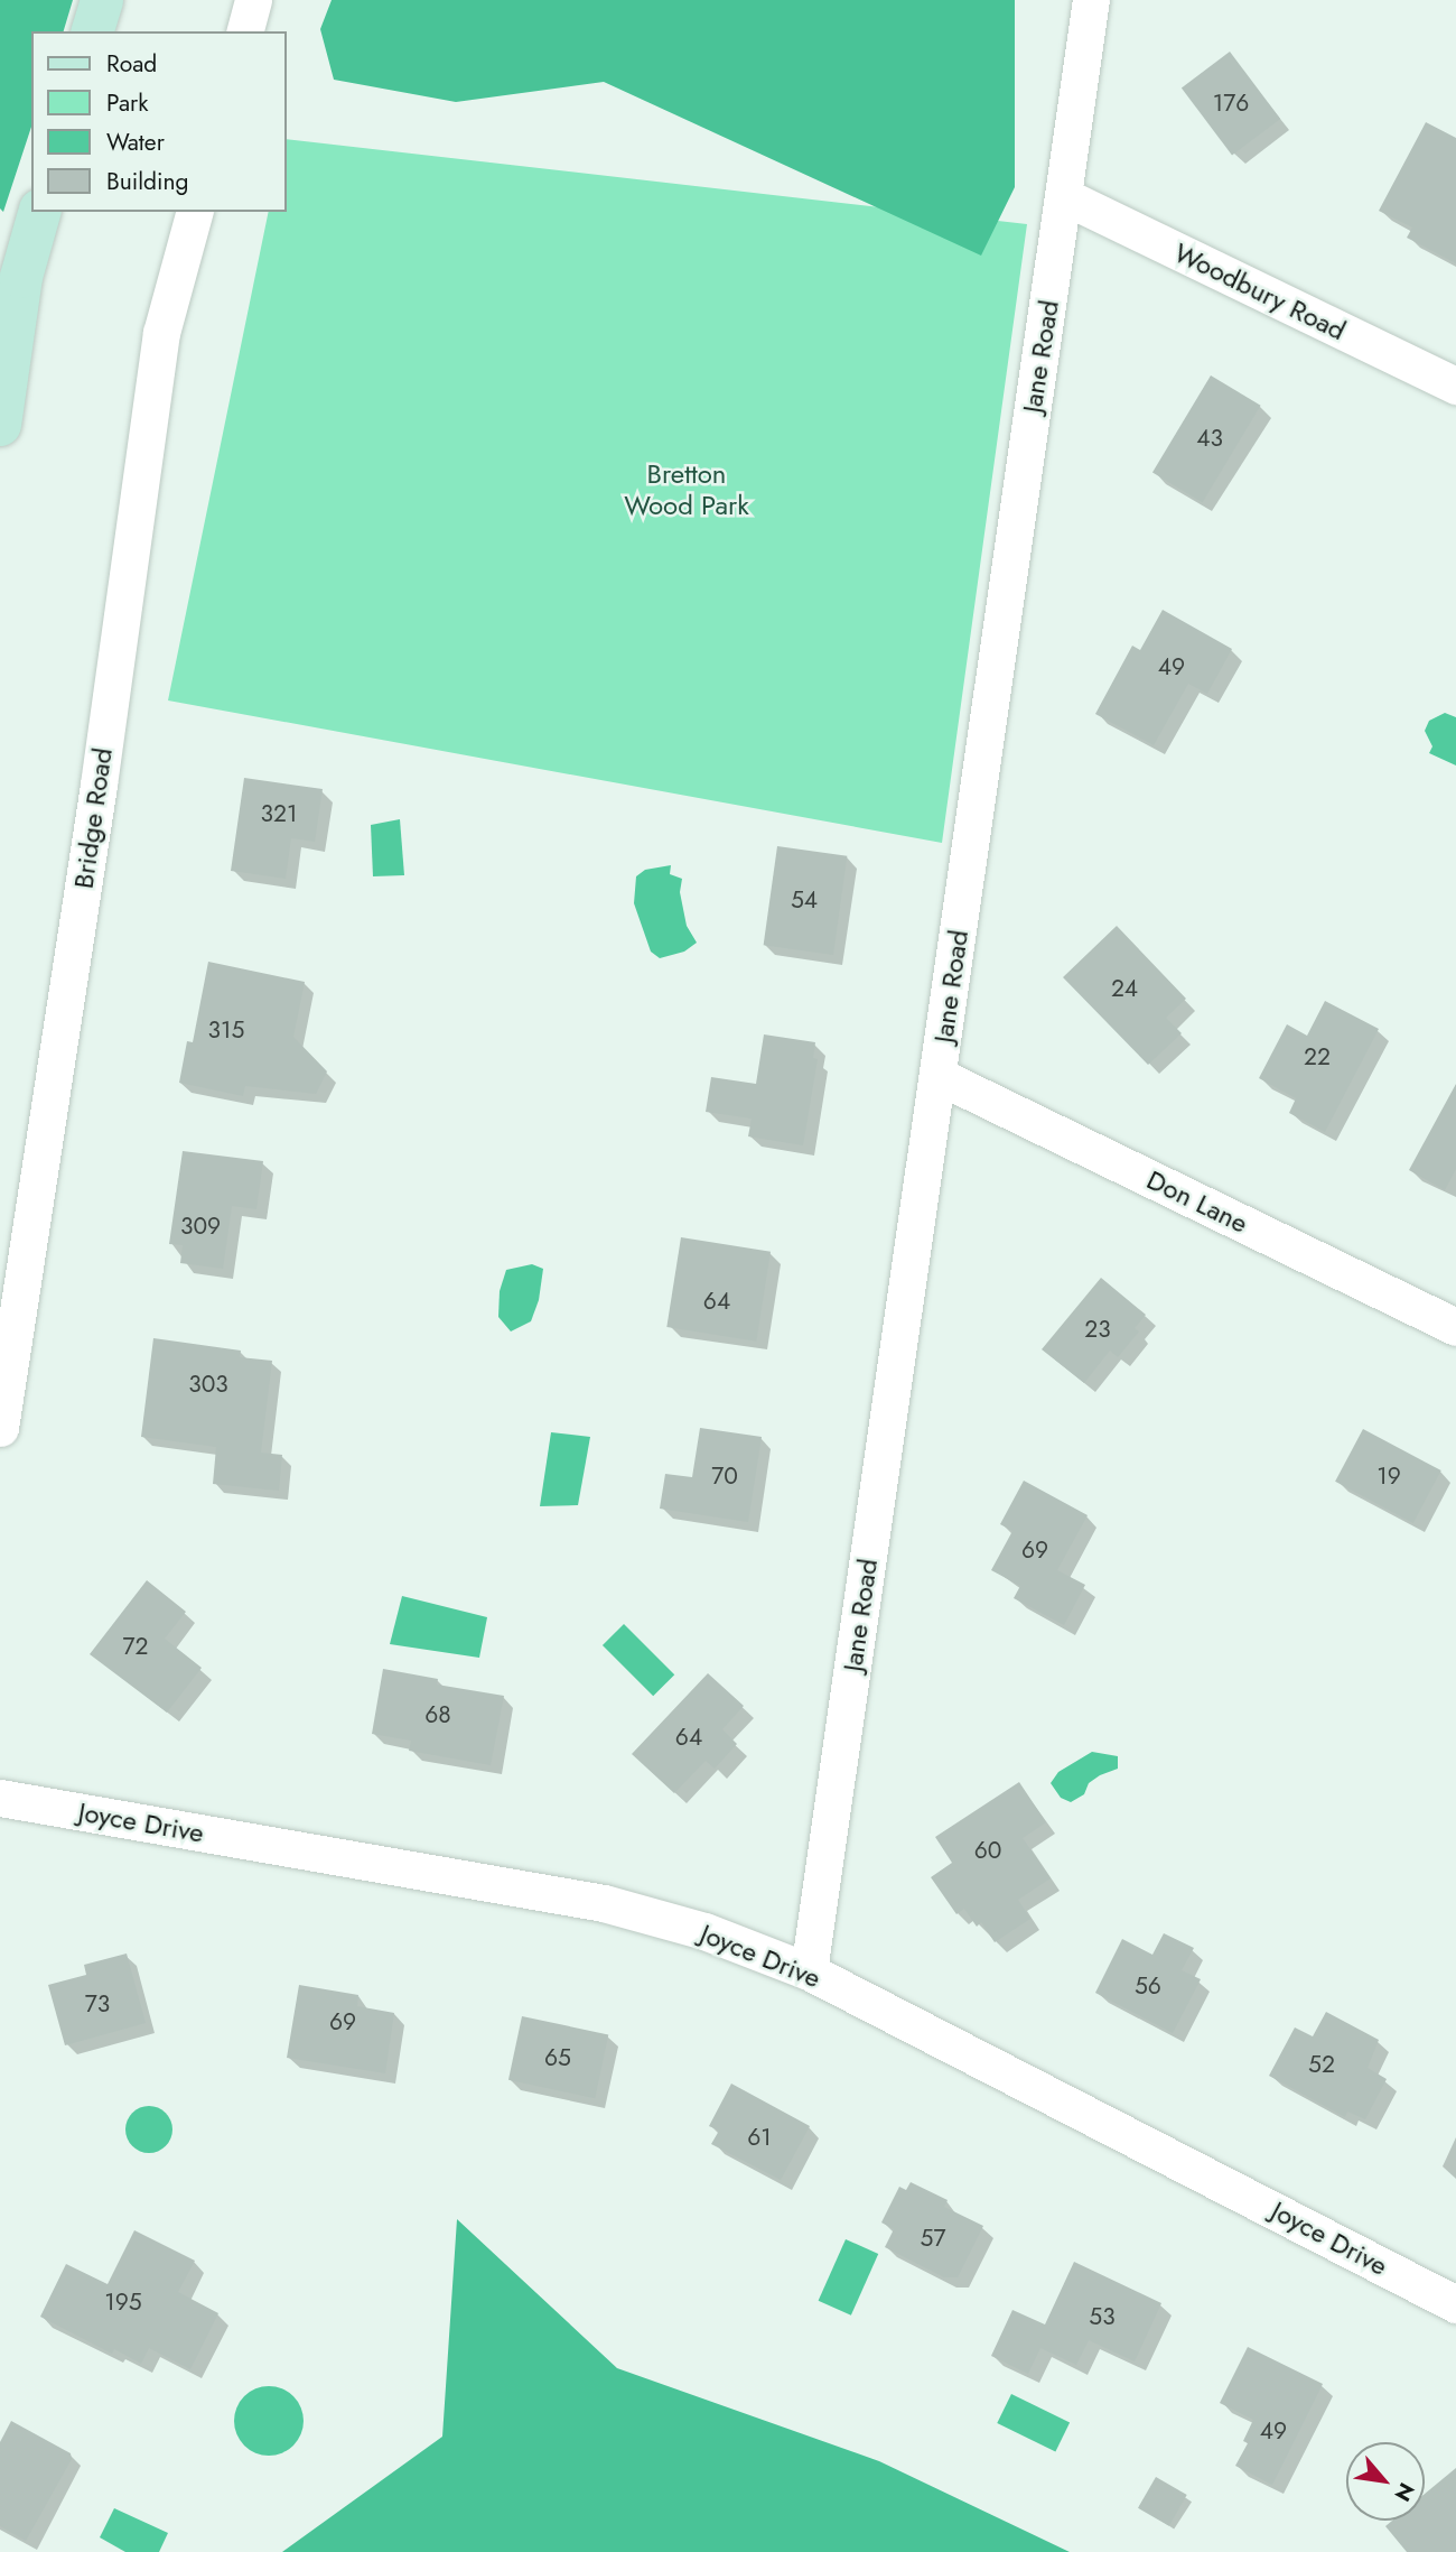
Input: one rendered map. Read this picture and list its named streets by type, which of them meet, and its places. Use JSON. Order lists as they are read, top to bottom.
{
  "streets": {
    "street": [
      "Woodbury Road",
      "Jane Road",
      "Bridge Road",
      "Don Lane",
      "Joyce Drive"
    ]
  },
  "crossings": [
    ["Woodbury Road", "Jane Road"],
    ["Jane Road", "Don Lane"],
    ["Jane Road", "Joyce Drive"]
  ],
  "parks": ["Bretton Wood Park"],
  "house_numbers": [
    "176",
    "43",
    "49",
    "321",
    "54",
    "24",
    "315",
    "22",
    "309",
    "64",
    "23",
    "303",
    "70",
    "19",
    "69",
    "72",
    "68",
    "64",
    "60",
    "56",
    "73",
    "69",
    "65",
    "52",
    "61",
    "57",
    "195",
    "53",
    "49"
  ],
  "legend": [
    "Road",
    "Park",
    "Water",
    "Building"
  ],
  "north": "bottom right"
}
